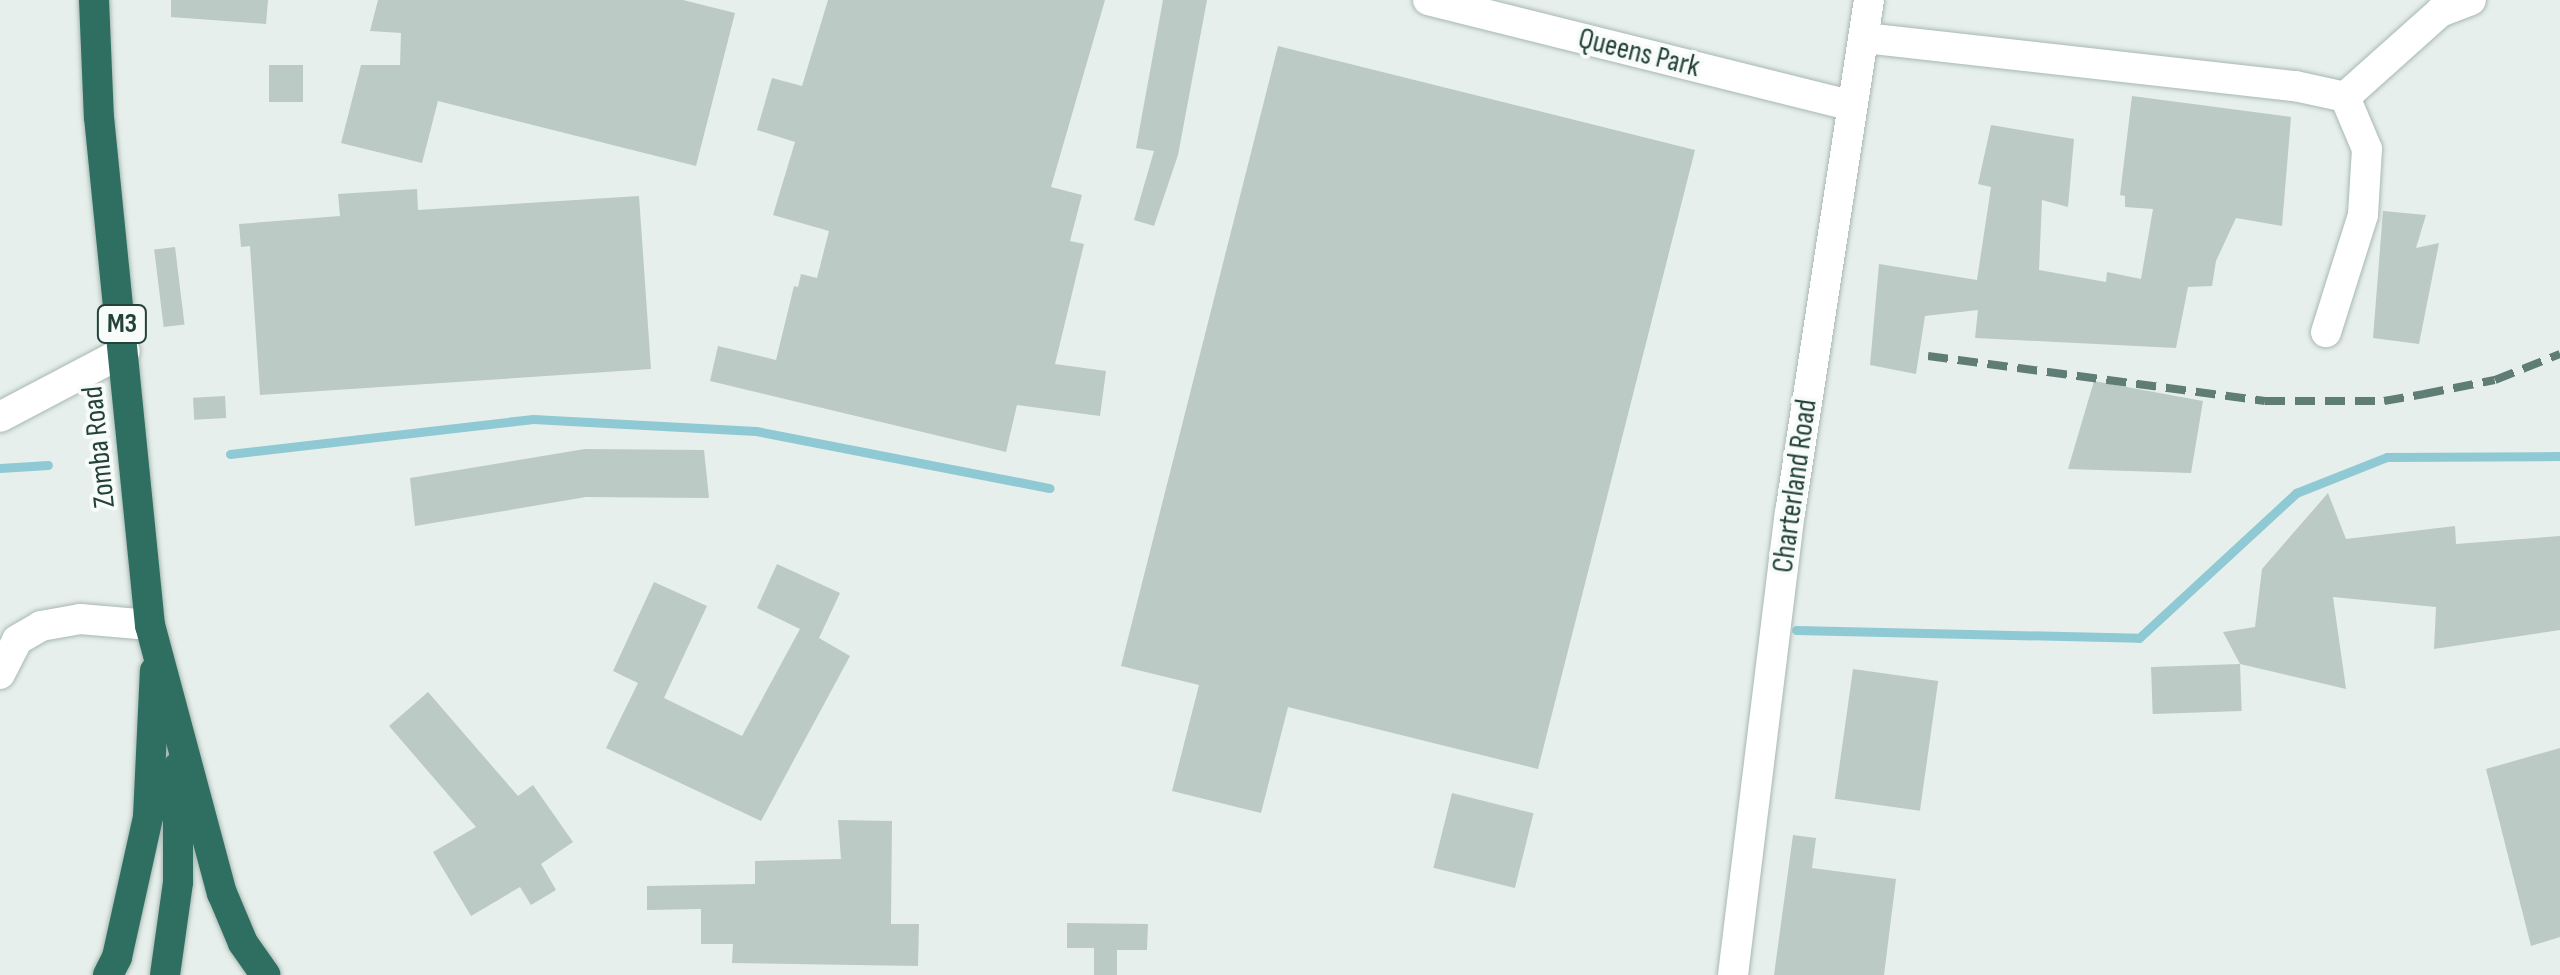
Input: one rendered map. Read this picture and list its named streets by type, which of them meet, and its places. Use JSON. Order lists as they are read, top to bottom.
{
  "streets": {
    "highway": ["M3", "Zomba Road"],
    "street": ["Queens Park", "Charterland Road"]
  },
  "crossings": [
    ["Queens Park", "Charterland Road"],
    ["M3", "Zomba Road"]
  ]
}
